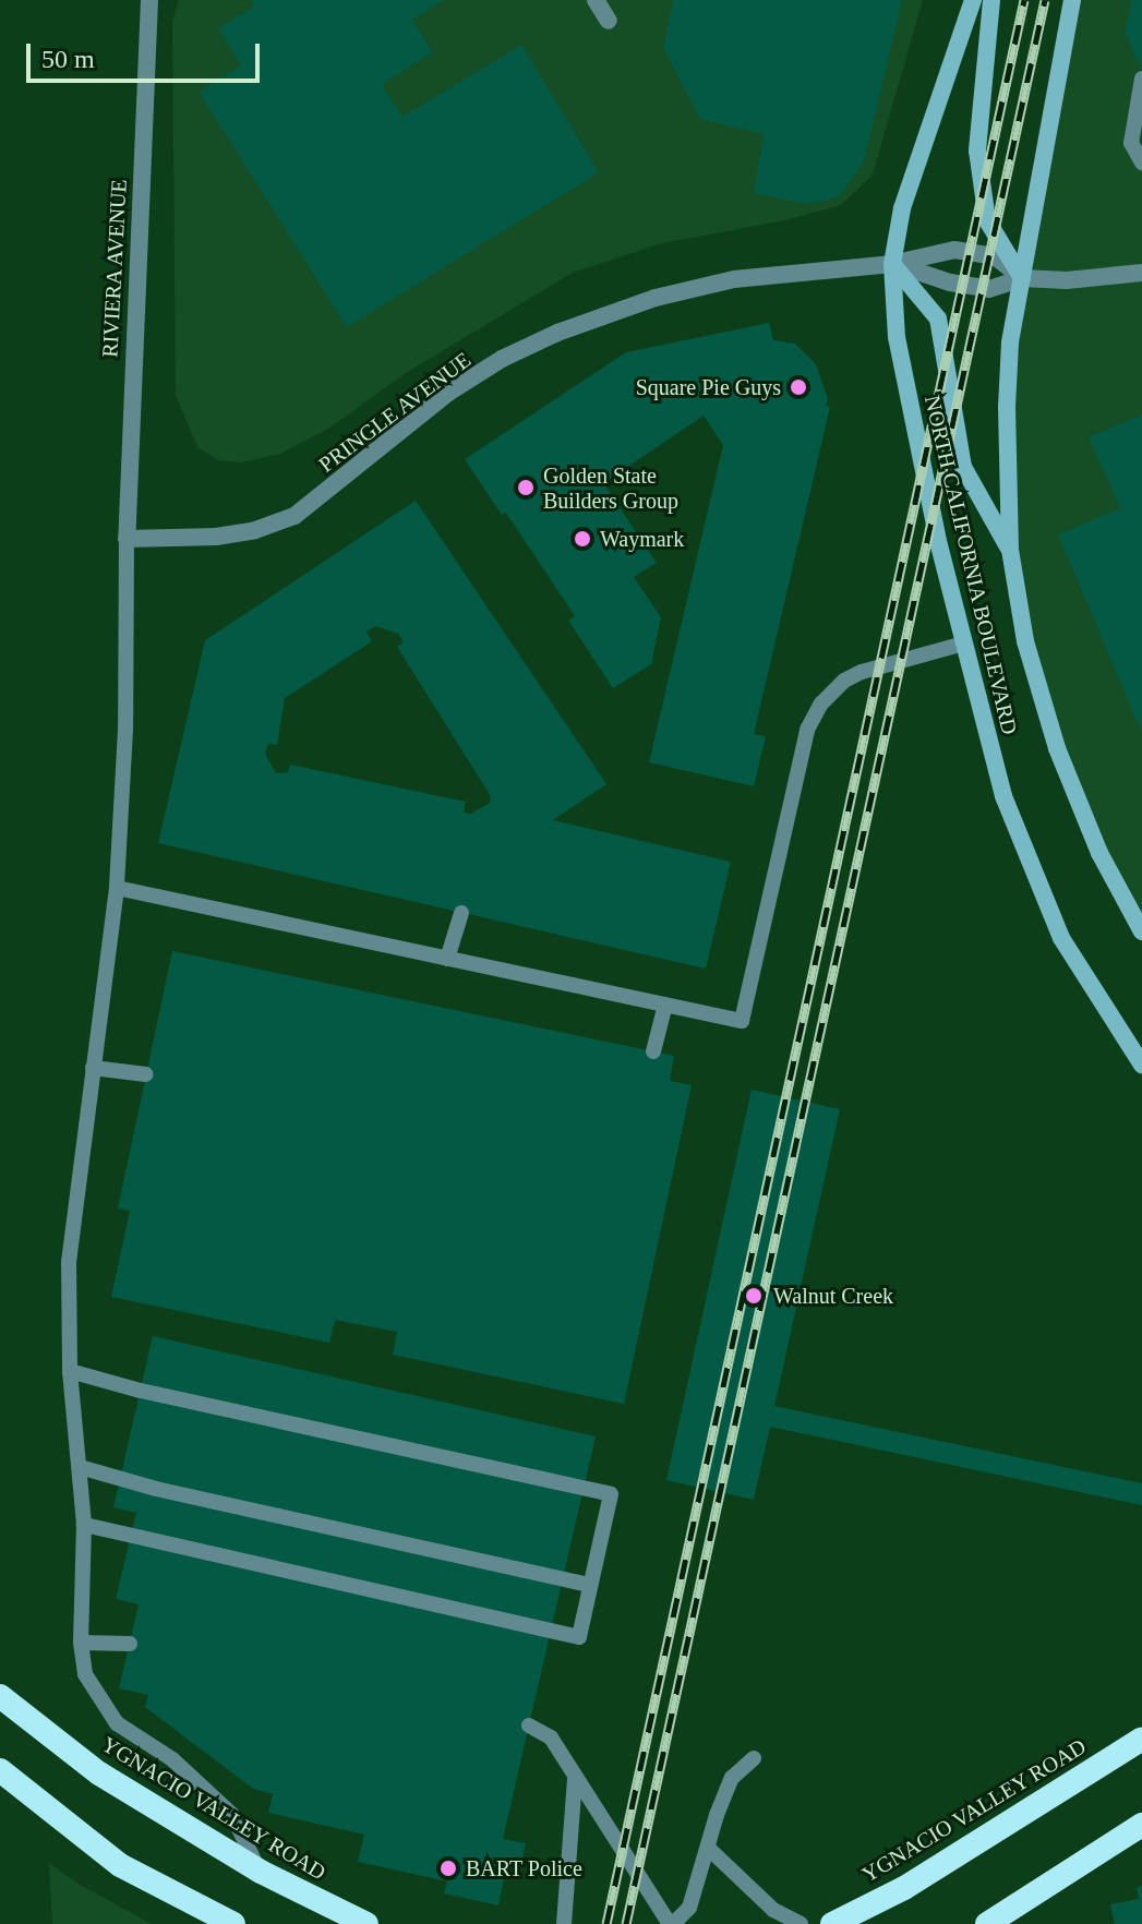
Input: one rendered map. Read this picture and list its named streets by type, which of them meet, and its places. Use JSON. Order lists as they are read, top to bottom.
{
  "streets": {
    "highway": ["YGNACIO VALLEY ROAD"],
    "main road": ["NORTH CALIFORNIA BOULEVARD"],
    "street": ["RIVIERA AVENUE", "PRINGLE AVENUE"]
  },
  "crossings": [
    ["RIVIERA AVENUE", "PRINGLE AVENUE"],
    ["PRINGLE AVENUE", "NORTH CALIFORNIA BOULEVARD"]
  ],
  "places": [
    "Square Pie Guys",
    "Golden State Builders Group",
    "Waymark",
    "Walnut Creek",
    "BART Police"
  ],
  "scale_bar": "50 m"
}
